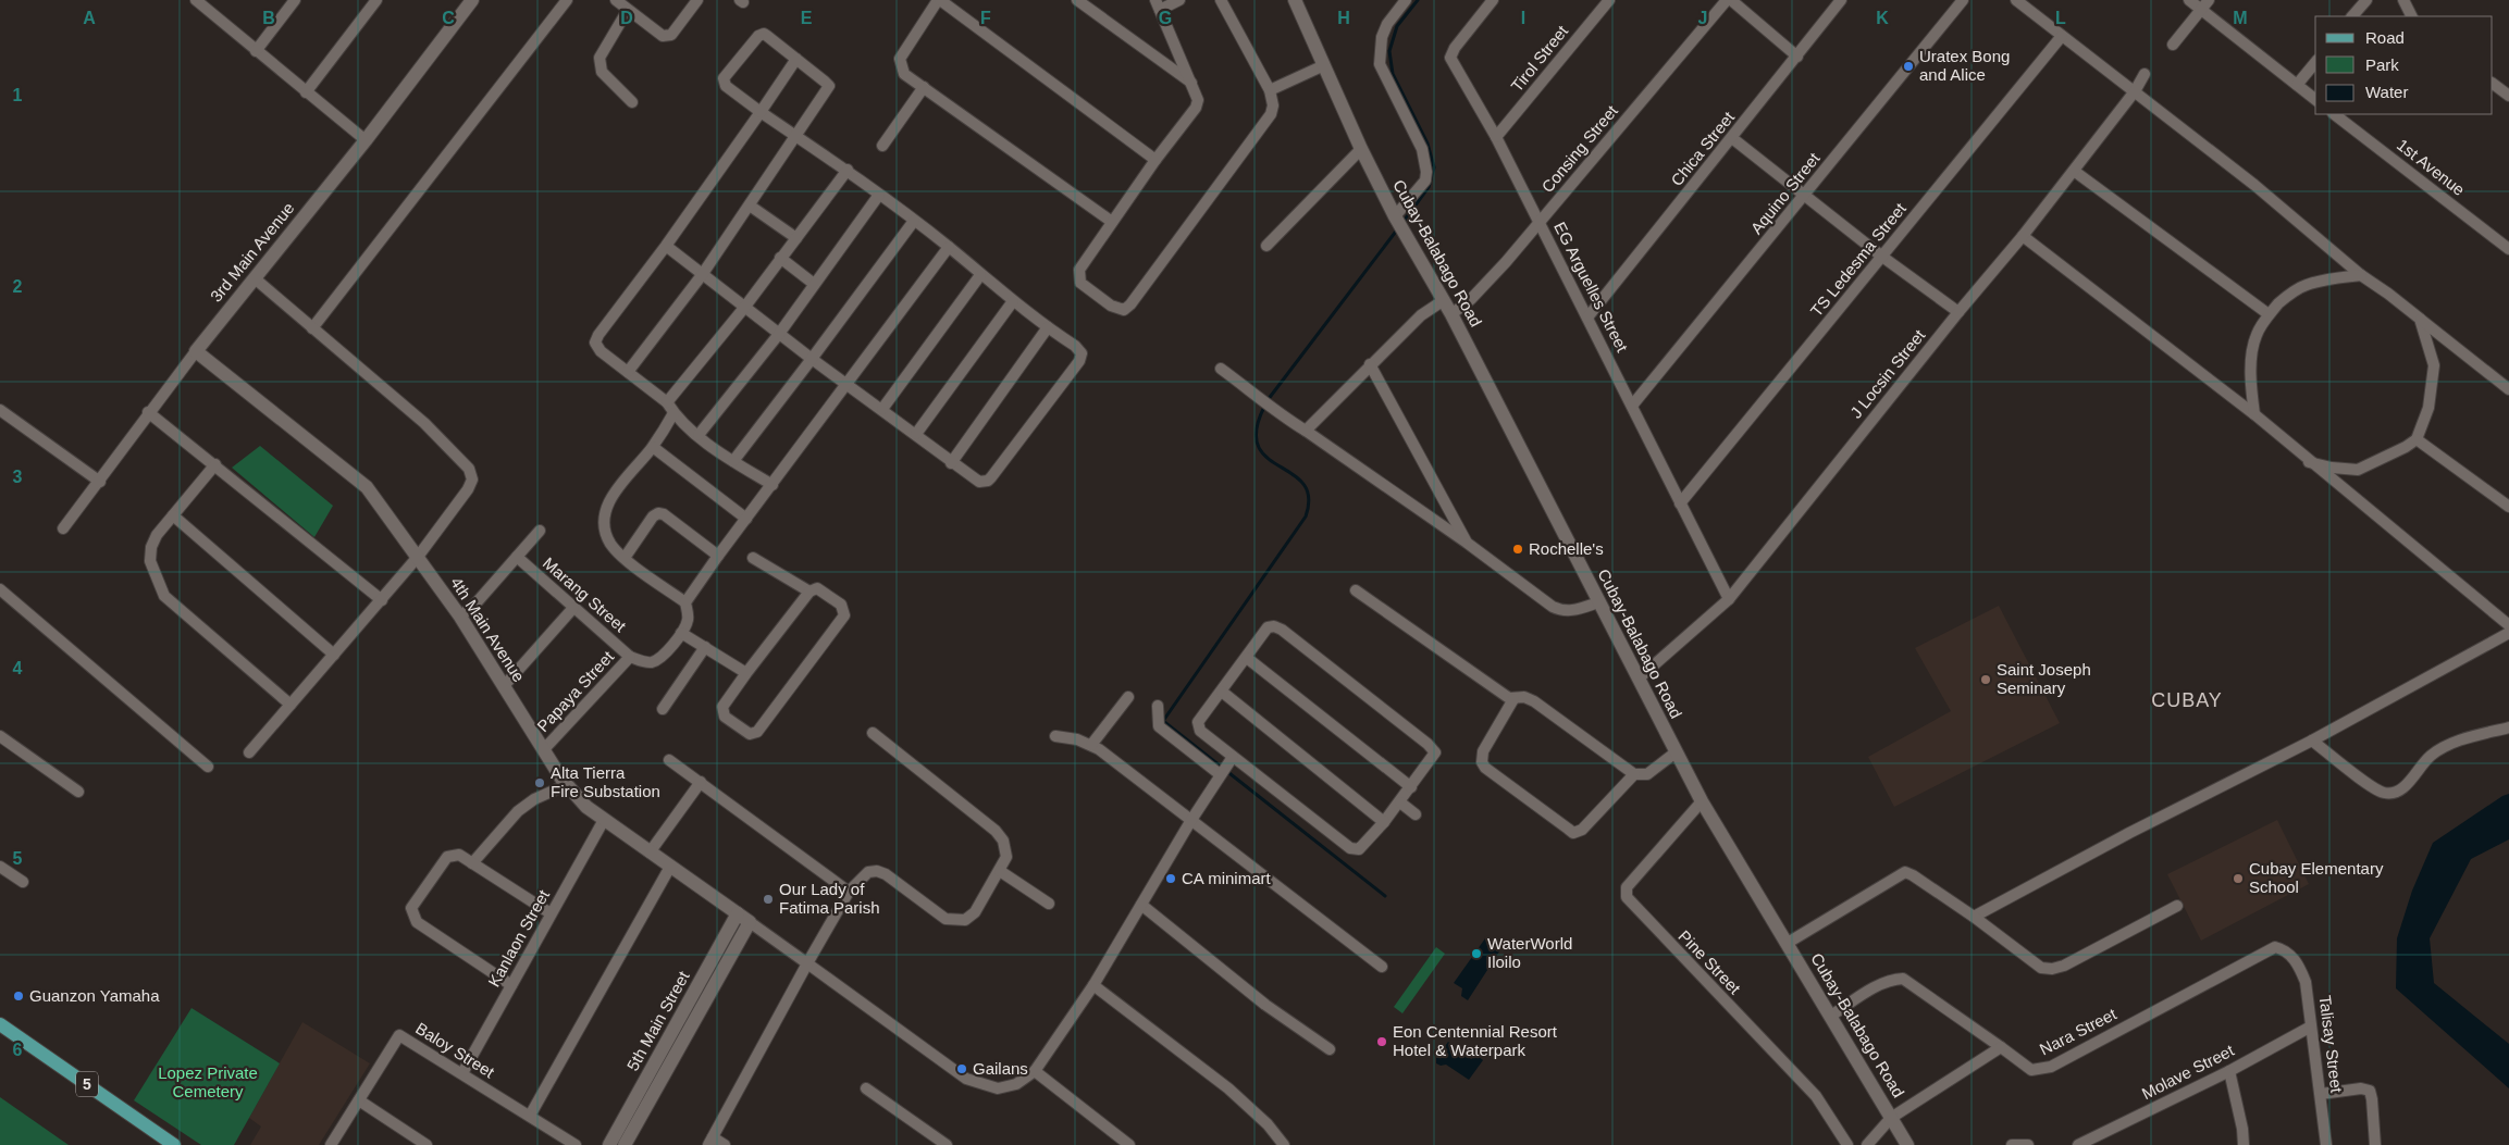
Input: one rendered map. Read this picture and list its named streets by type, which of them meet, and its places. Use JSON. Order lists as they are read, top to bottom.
{
  "streets": {
    "main road": ["5"],
    "street": [
      "Tirol Street",
      "Consing Street",
      "Chica Street",
      "1st Avenue",
      "Aquino Street",
      "3rd Main Avenue",
      "Cubay-Balabago Road",
      "TS Ledesma Street",
      "EG Arguelles Street",
      "J Locsin Street",
      "Marang Street",
      "4th Main Avenue",
      "Papaya Street",
      "Kanlaon Street",
      "Pine Street",
      "5th Main Street",
      "Nara Street",
      "Talisay Street",
      "Baloy Street",
      "Molave Street"
    ]
  },
  "crossings": [
    ["Tirol Street", "EG Arguelles Street"],
    ["Consing Street", "Cubay-Balabago Road"],
    ["Consing Street", "EG Arguelles Street"],
    ["Chica Street", "EG Arguelles Street"],
    ["Aquino Street", "EG Arguelles Street"],
    ["3rd Main Avenue", "4th Main Avenue"],
    ["Cubay-Balabago Road", "J Locsin Street"],
    ["Cubay-Balabago Road", "Pine Street"],
    ["Cubay-Balabago Road", "Nara Street"],
    ["TS Ledesma Street", "EG Arguelles Street"],
    ["EG Arguelles Street", "J Locsin Street"],
    ["Marang Street", "Papaya Street"],
    ["4th Main Avenue", "Papaya Street"],
    ["4th Main Avenue", "Kanlaon Street"],
    ["4th Main Avenue", "5th Main Street"],
    ["Kanlaon Street", "Baloy Street"],
    ["Nara Street", "Talisay Street"],
    ["Talisay Street", "Molave Street"]
  ],
  "districts": ["CUBAY"],
  "parks": ["Lopez Private Cemetery"],
  "places": [
    "Uratex Bong and Alice",
    "Rochelle's",
    "Saint Joseph Seminary",
    "Alta Tierra Fire Substation",
    "CA minimart",
    "Cubay Elementary School",
    "Our Lady of Fatima Parish",
    "WaterWorld Iloilo",
    "Guanzon Yamaha",
    "Eon Centennial Resort Hotel & Waterpark",
    "Gailans"
  ],
  "legend": ["Road", "Park", "Water"],
  "grid": {
    "columns": [
      "A",
      "B",
      "C",
      "D",
      "E",
      "F",
      "G",
      "H",
      "I",
      "J",
      "K",
      "L",
      "M"
    ],
    "rows": [
      "1",
      "2",
      "3",
      "4",
      "5",
      "6"
    ]
  }
}
